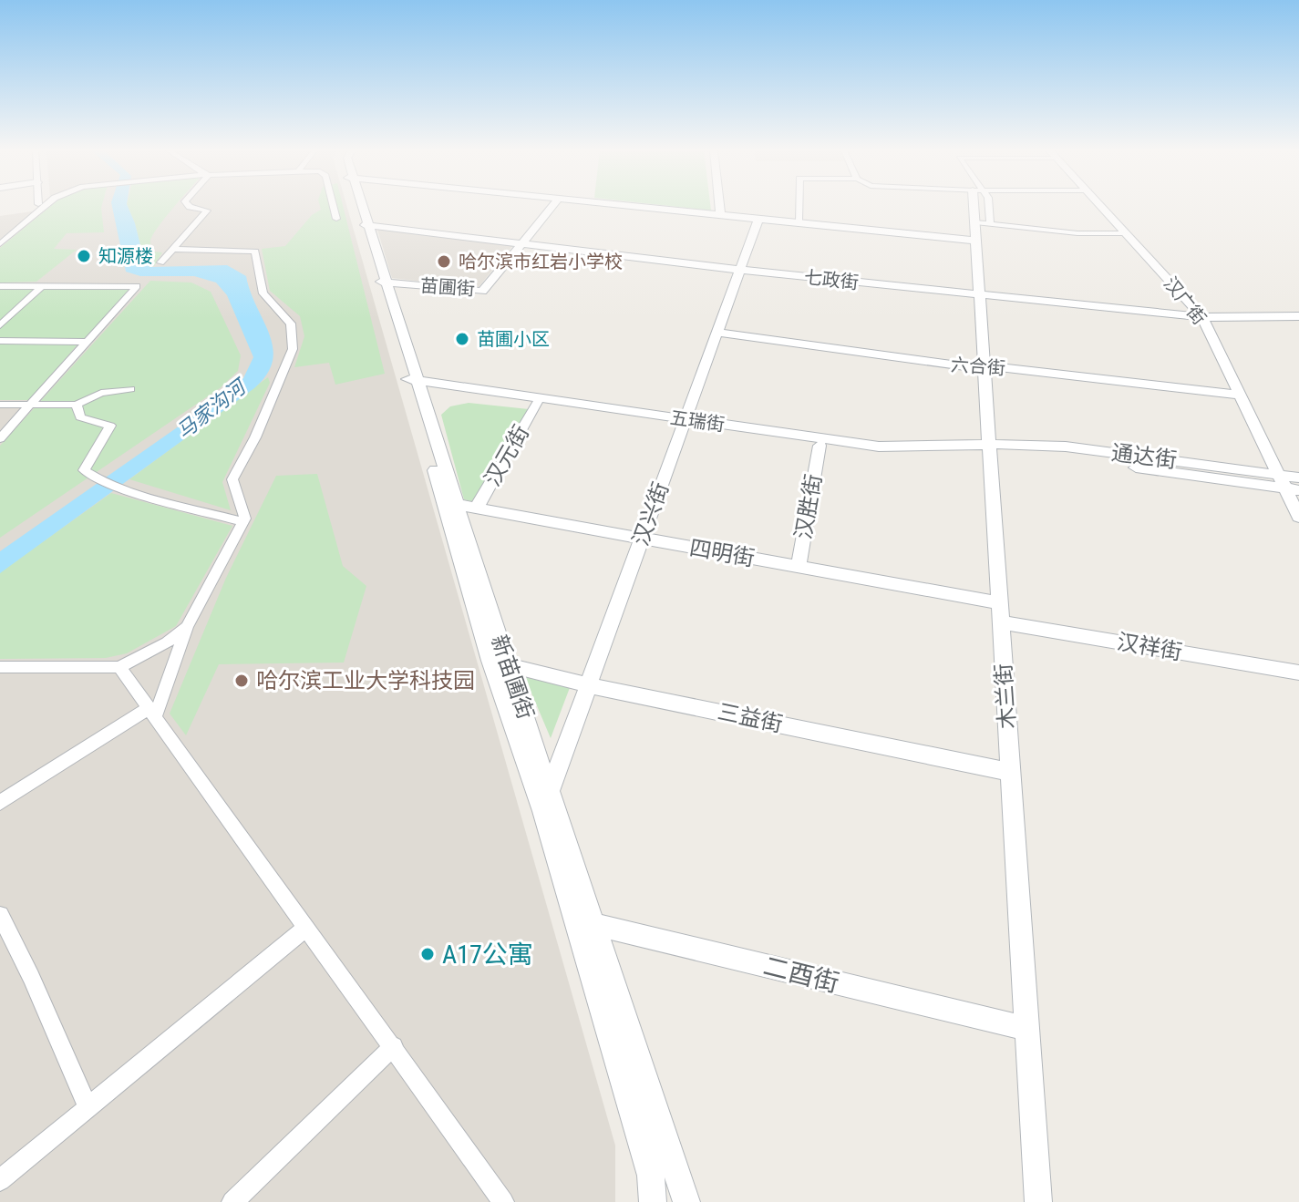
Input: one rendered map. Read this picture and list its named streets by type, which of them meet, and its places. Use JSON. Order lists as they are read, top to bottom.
{
  "streets": {
    "street": [
      "七政街",
      "苗圃街",
      "汉广街",
      "六合街",
      "五瑞街",
      "汉元街",
      "通达街",
      "汉胜街",
      "汉兴街",
      "四明街",
      "汉祥街",
      "新苗圃街",
      "木兰街",
      "三益街",
      "二酉街"
    ]
  },
  "crossings": [
    ["七政街", "苗圃街"],
    ["七政街", "汉广街"],
    ["七政街", "汉兴街"],
    ["七政街", "新苗圃街"],
    ["七政街", "木兰街"],
    ["苗圃街", "新苗圃街"],
    ["汉广街", "六合街"],
    ["汉广街", "通达街"],
    ["六合街", "汉兴街"],
    ["六合街", "木兰街"],
    ["五瑞街", "汉元街"],
    ["五瑞街", "通达街"],
    ["五瑞街", "汉胜街"],
    ["五瑞街", "汉兴街"],
    ["五瑞街", "新苗圃街"],
    ["五瑞街", "木兰街"],
    ["汉元街", "四明街"],
    ["通达街", "木兰街"],
    ["汉胜街", "四明街"],
    ["汉兴街", "四明街"],
    ["汉兴街", "新苗圃街"],
    ["汉兴街", "三益街"],
    ["四明街", "汉祥街"],
    ["四明街", "新苗圃街"],
    ["四明街", "木兰街"],
    ["汉祥街", "木兰街"],
    ["新苗圃街", "三益街"],
    ["新苗圃街", "二酉街"],
    ["木兰街", "三益街"],
    ["木兰街", "二酉街"]
  ],
  "water": ["马家沟河"],
  "places": [
    "知源楼",
    "哈尔滨市红岩小学校",
    "苗圃小区",
    "哈尔滨工业大学科技园",
    "A17公寓"
  ]
}
